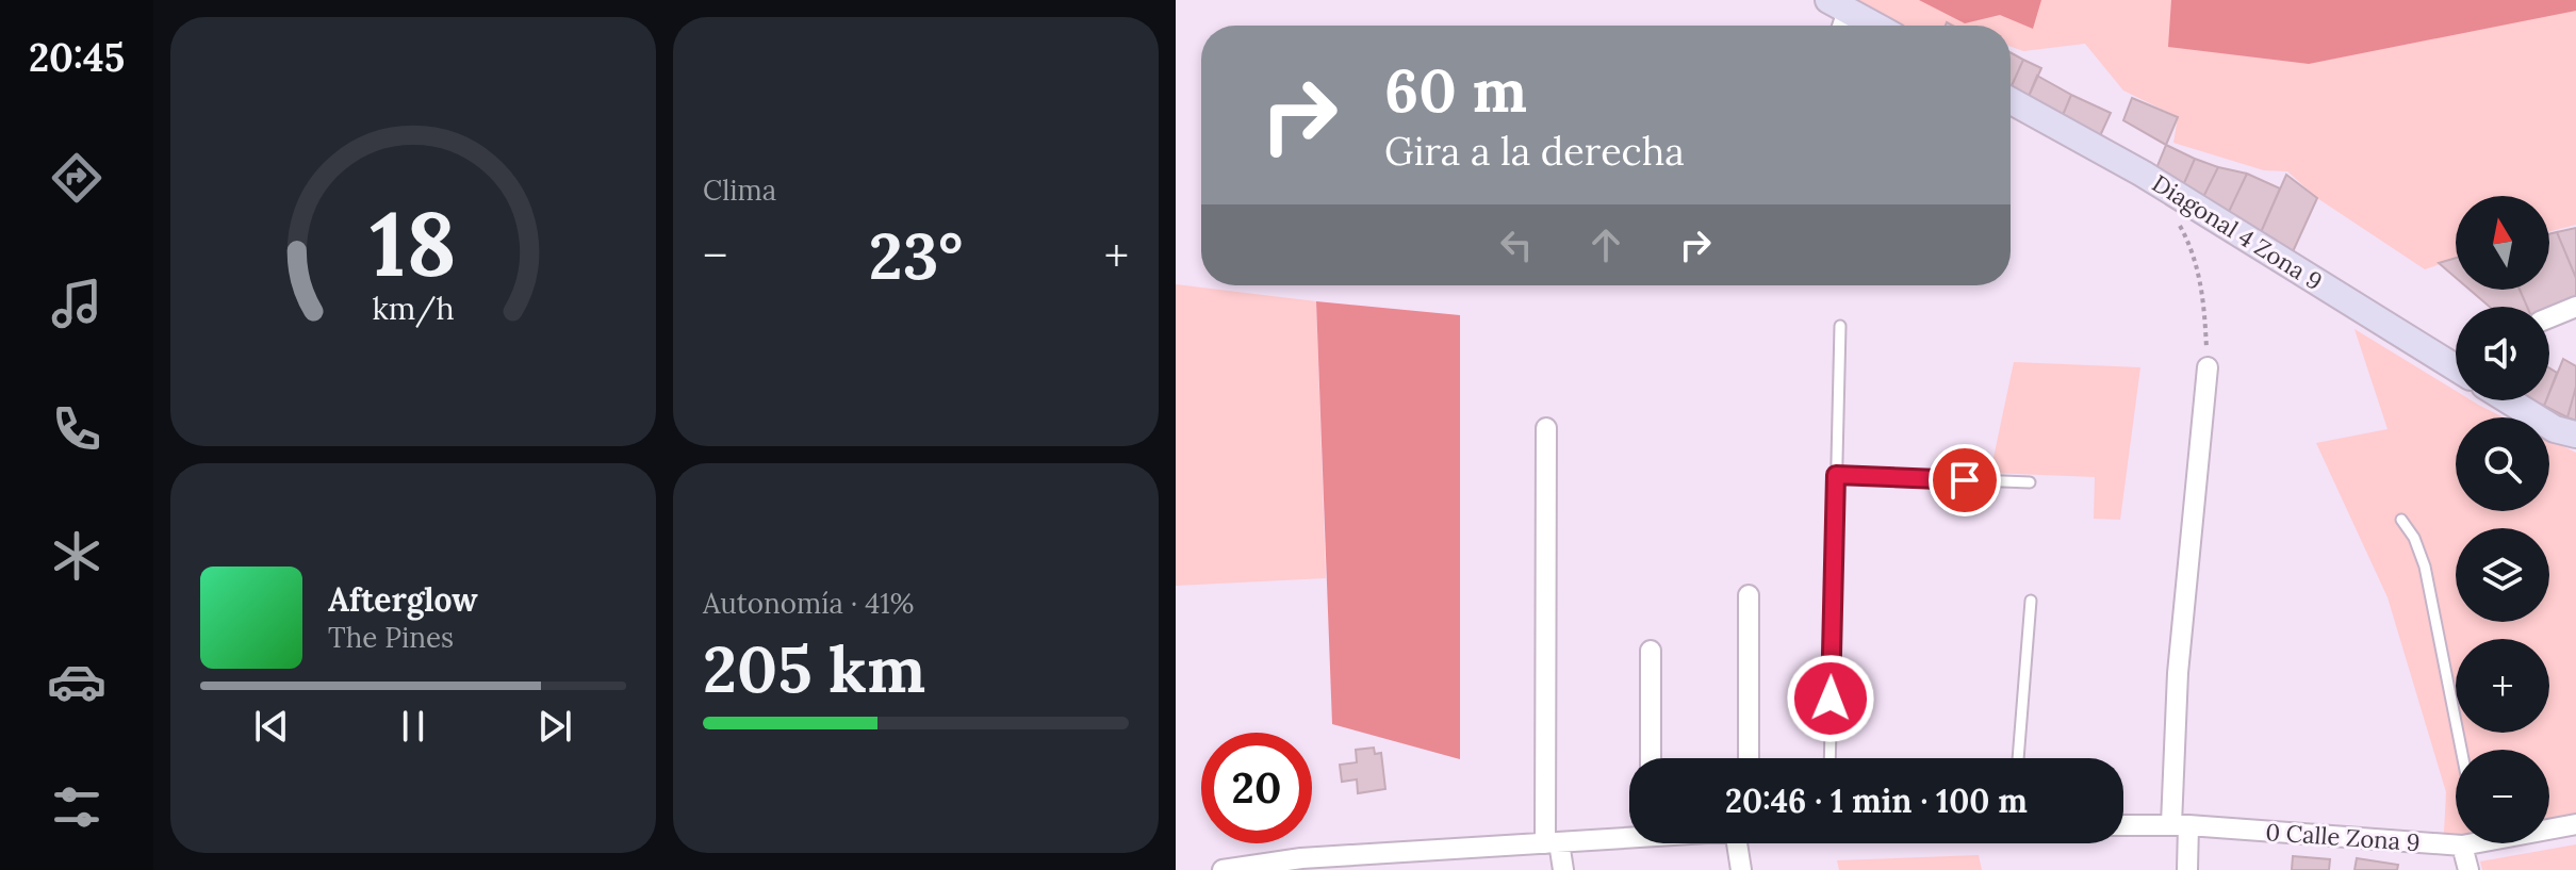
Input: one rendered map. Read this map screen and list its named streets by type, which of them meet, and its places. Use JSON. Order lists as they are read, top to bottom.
{
  "streets": {
    "main road": ["Diagonal 4 Zona 9"],
    "street": ["0 Calle Zona 9"]
  },
  "north": "top",
  "page": {
    "tabs": "20:45",
    "tile": [
      "Clima",
      ["Autonomía · 41%", "205 km"]
    ],
    "turn": ["60 m", "Gira a la derecha"],
    "map_buttons": ["+", "−"],
    "heat": ["−", "23°", "+"],
    "song": ["Afterglow", "The Pines"],
    "limit": "20",
    "trip": "20:46 · 1 min · 100 m",
    "gauge": ["18", "km/h"]
  }
}
